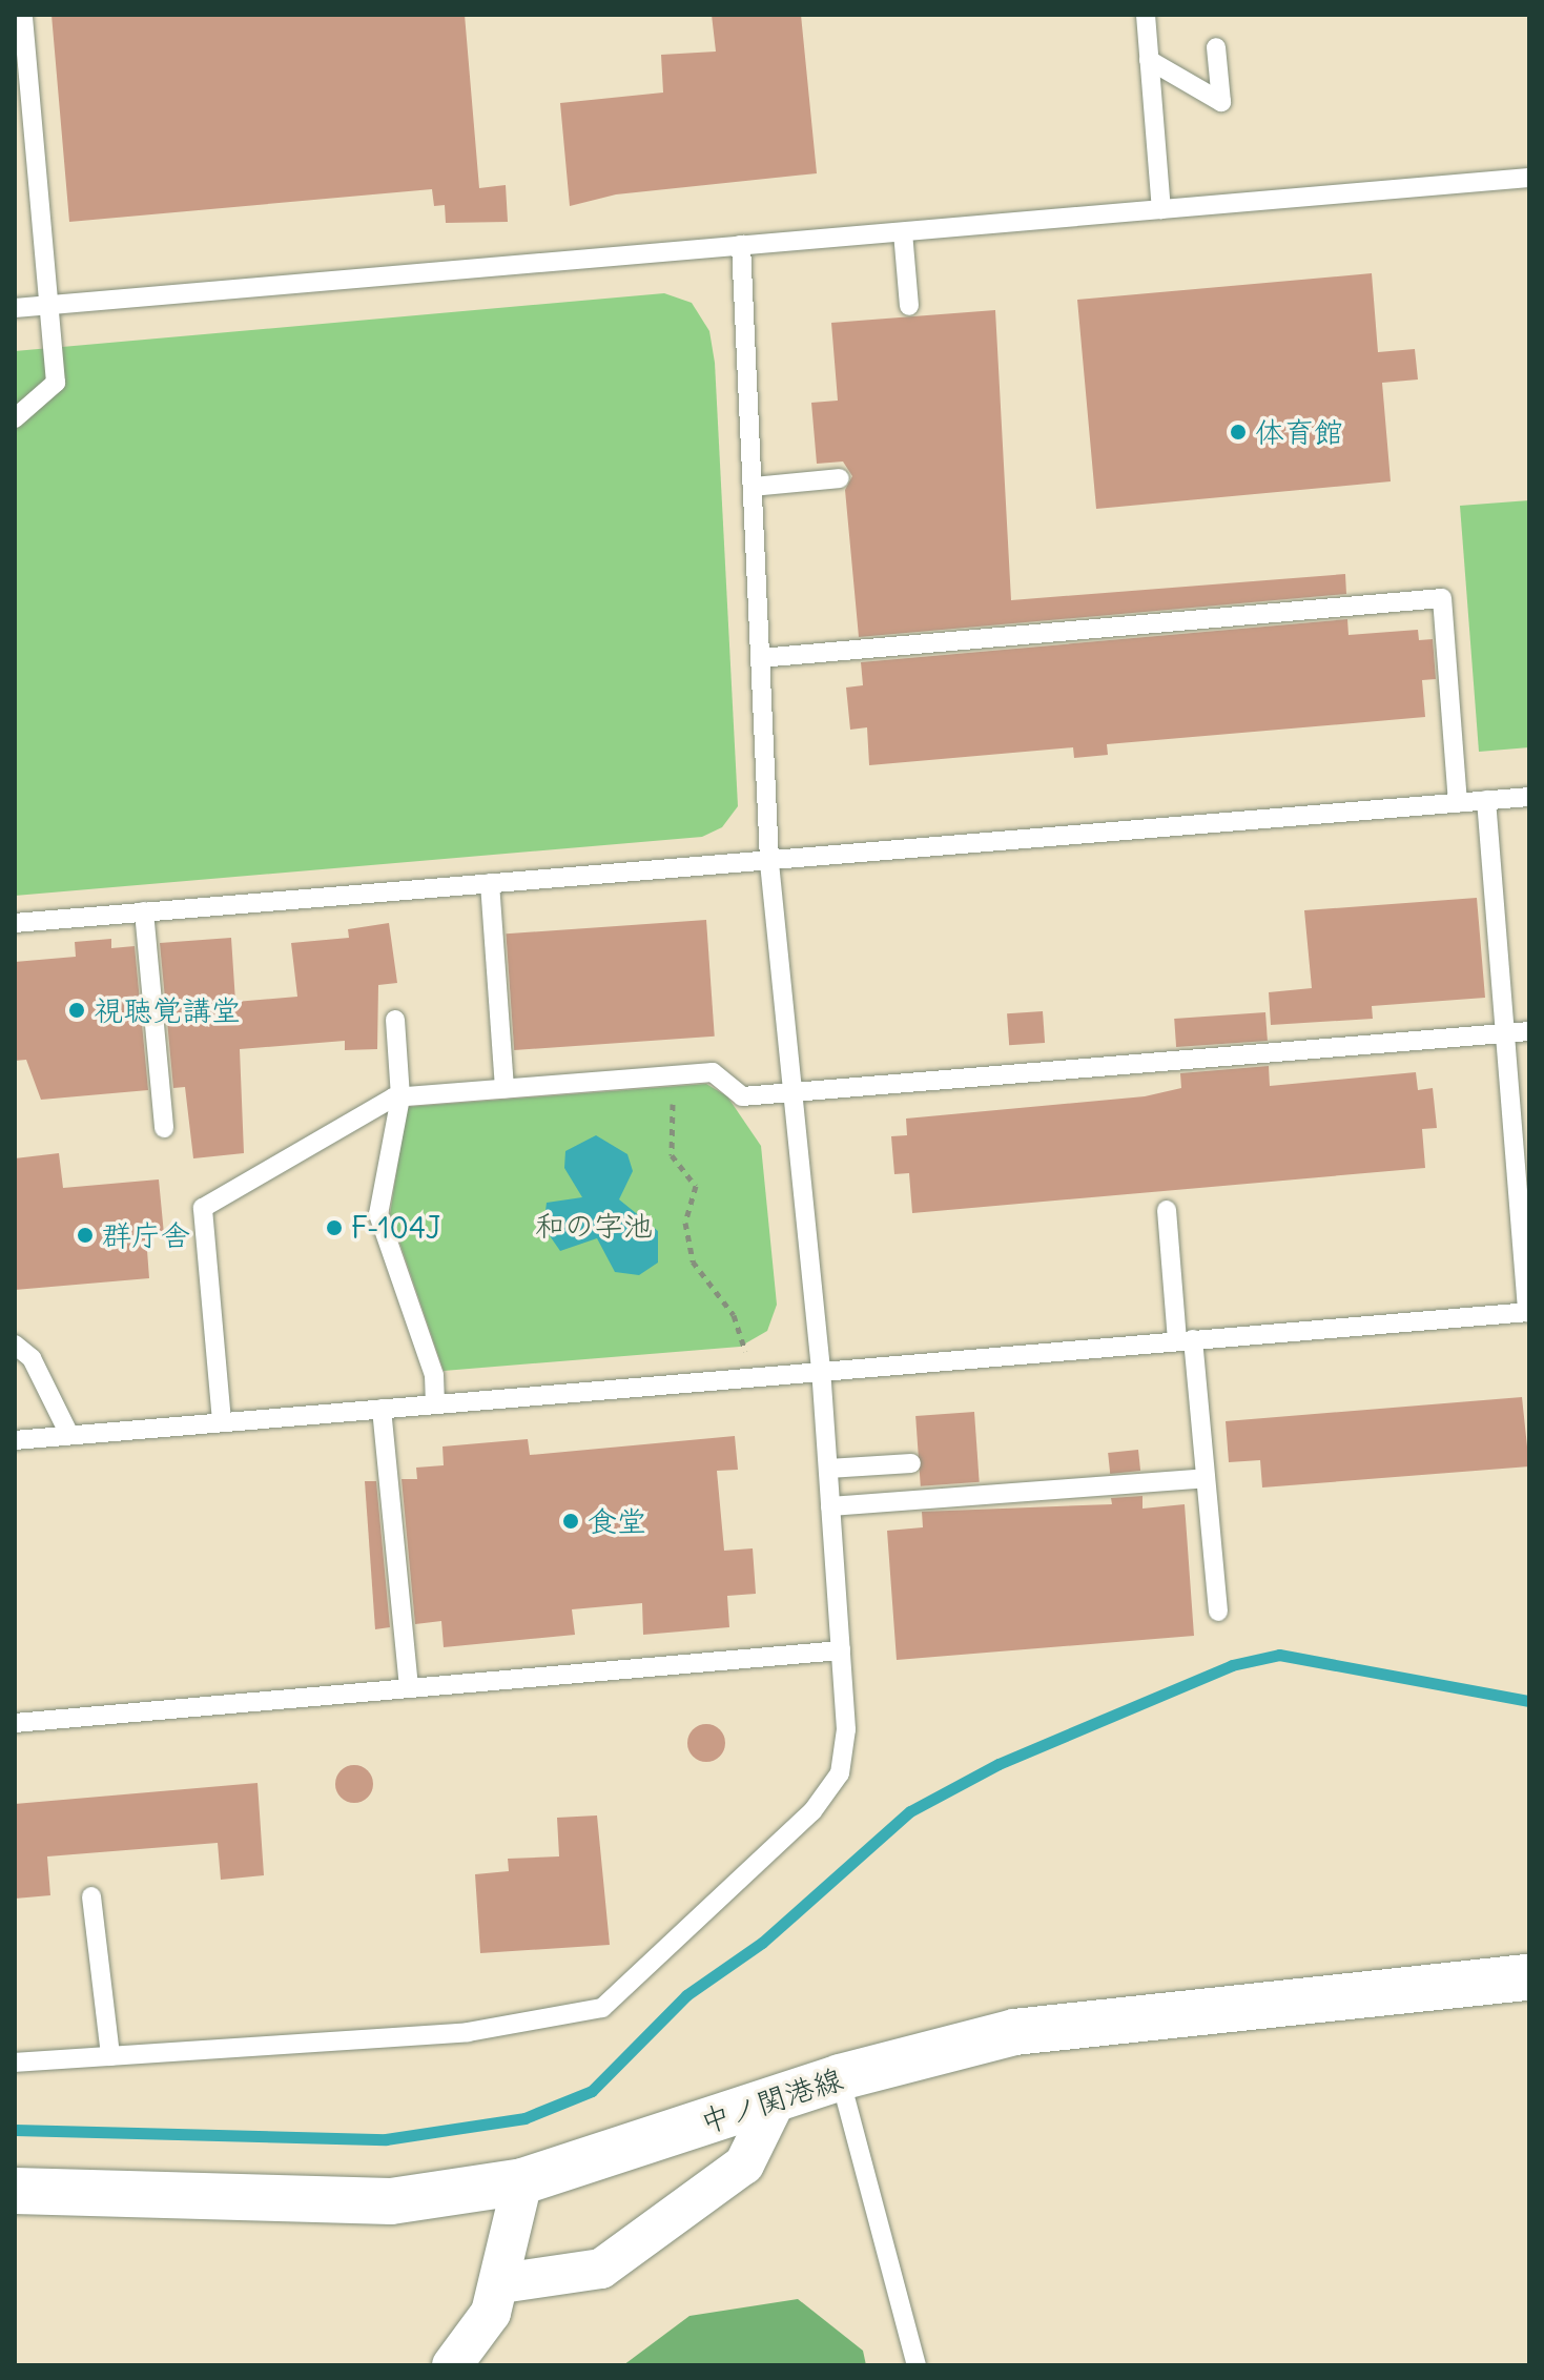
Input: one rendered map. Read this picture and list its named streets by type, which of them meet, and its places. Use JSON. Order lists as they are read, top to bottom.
{
  "streets": {
    "main road": ["中ノ関港線"]
  },
  "parks": ["和の字池"],
  "places": [
    "体育館",
    "視聴覚講堂",
    "F-104J",
    "群庁舎",
    "食堂"
  ]
}
